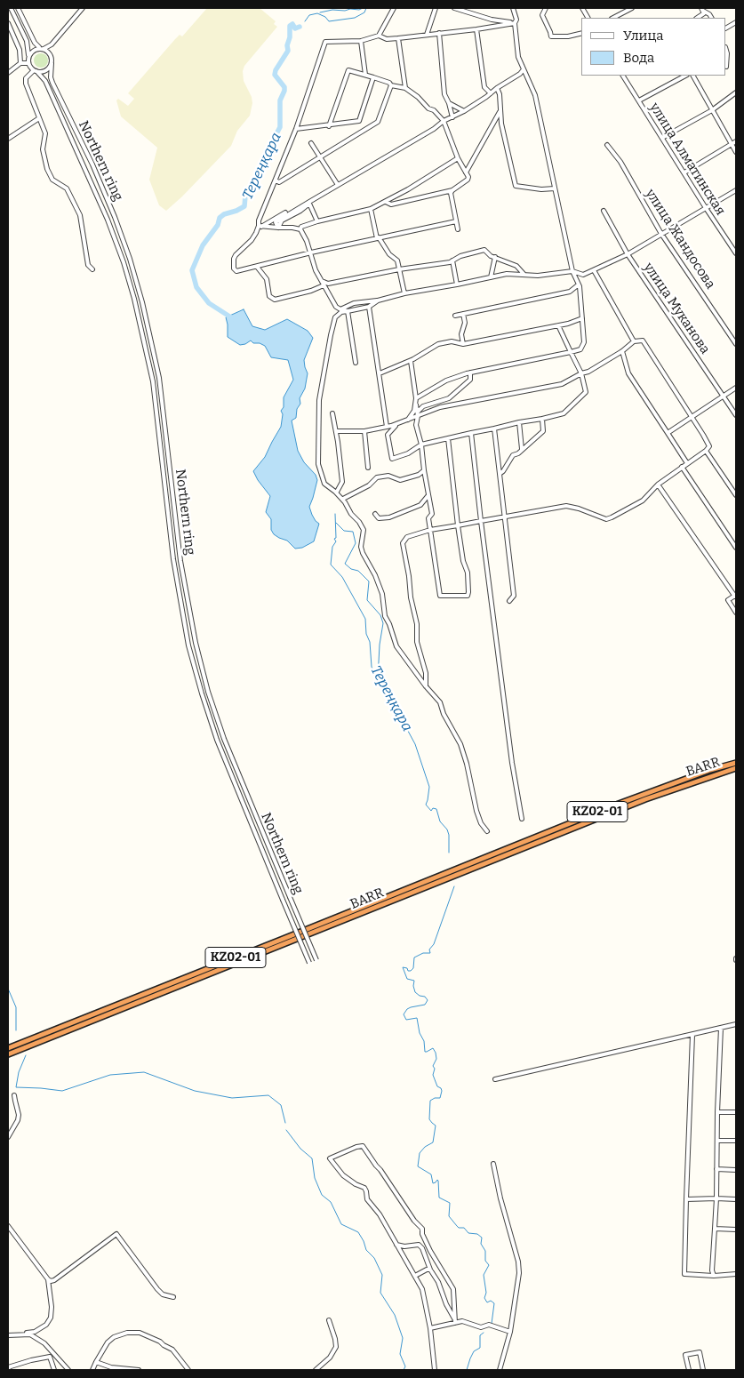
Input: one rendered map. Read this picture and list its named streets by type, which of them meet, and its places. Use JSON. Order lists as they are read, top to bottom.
{
  "streets": {
    "highway": ["BARR", "KZ02-01"],
    "street": [
      "улица Алматинская",
      "Northern ring",
      "улица Жандосова",
      "улица Муканова"
    ]
  },
  "water": ["Тереңқара"],
  "legend": ["Улица", "Вода"]
}
